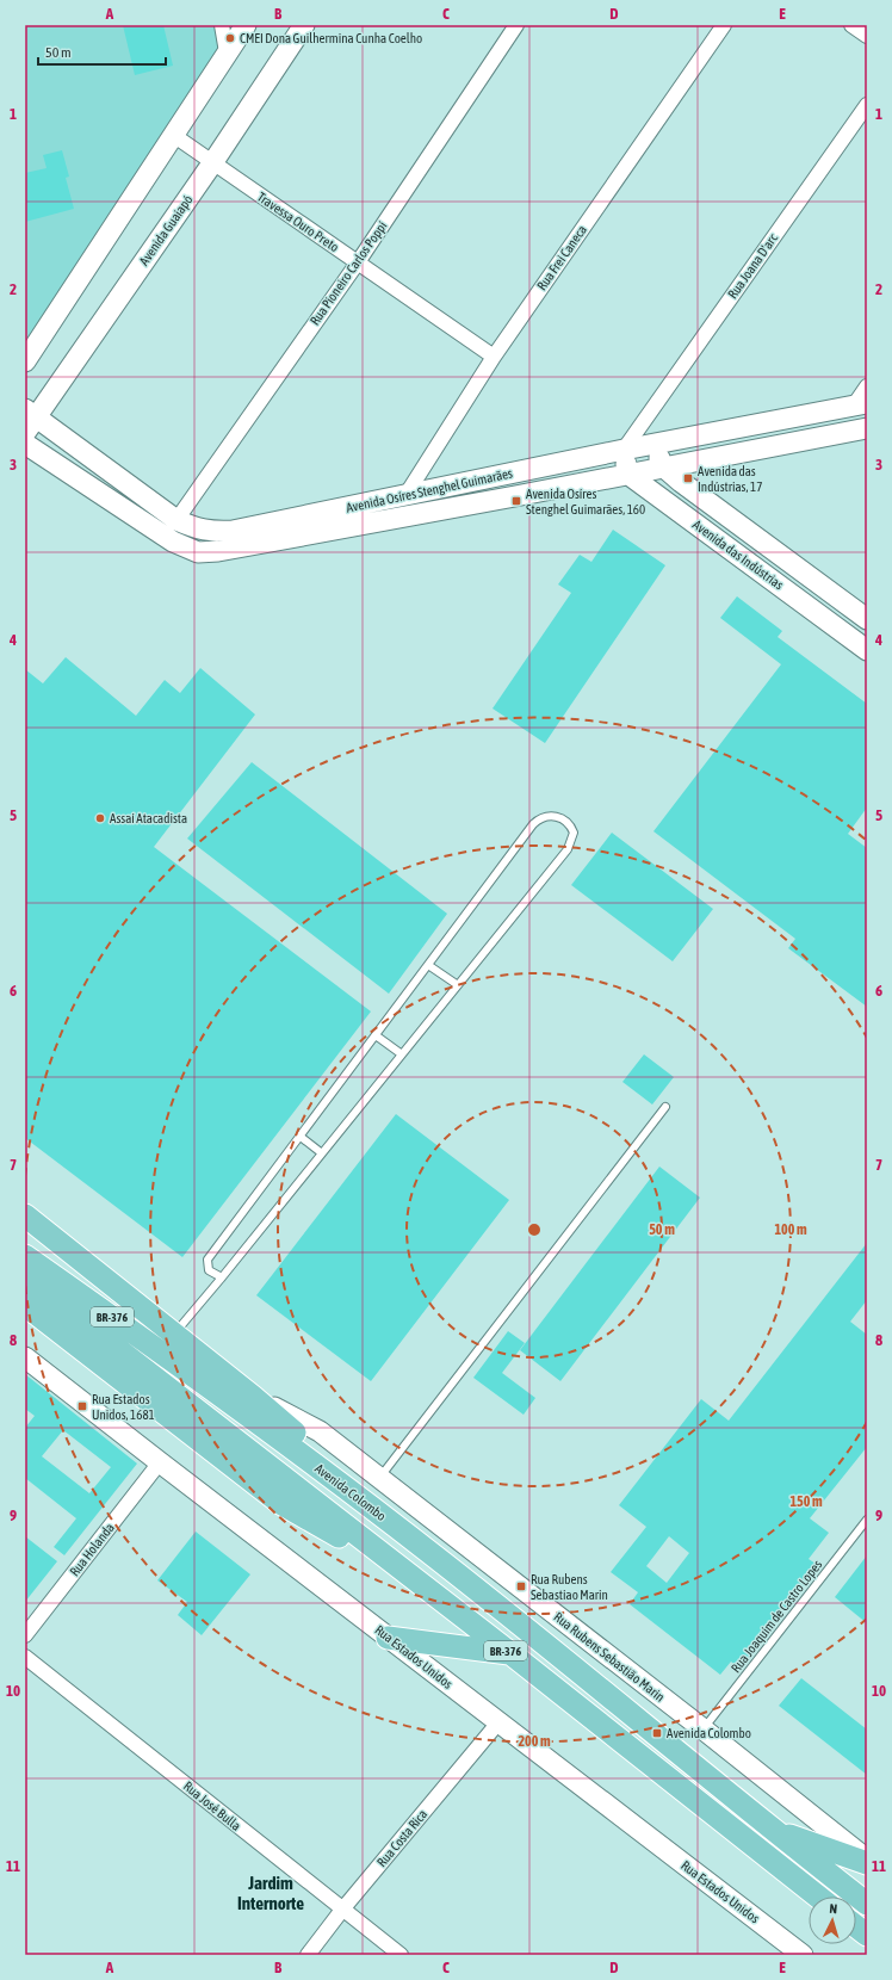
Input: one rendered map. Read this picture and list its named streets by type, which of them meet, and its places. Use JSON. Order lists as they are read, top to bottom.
{
  "streets": {
    "main road": [
      "Avenida Guaiapó",
      "Avenida Osíres Stenghel Guimarães",
      "Avenida das Indústrias",
      "BR-376",
      "Avenida Colombo",
      "Rua Estados Unidos",
      "Rua Rubens Sebastião Marin"
    ],
    "street": [
      "Travessa Ouro Preto",
      "Rua Frei Caneca",
      "Rua Joana D'arc",
      "Rua Pioneiro Carlos Poppi",
      "Rua Holanda",
      "Rua José Bulla",
      "Rua Costa Rica"
    ],
    "lane": ["Rua Joaquim de Castro Lopes"]
  },
  "crossings": [
    ["Travessa Ouro Preto", "Avenida Guaiapó"],
    ["Travessa Ouro Preto", "Rua Frei Caneca"],
    ["Travessa Ouro Preto", "Rua Pioneiro Carlos Poppi"],
    ["Avenida Guaiapó", "Avenida Osíres Stenghel Guimarães"],
    ["Rua Frei Caneca", "Avenida Osíres Stenghel Guimarães"],
    ["Rua Joana D'arc", "Avenida Osíres Stenghel Guimarães"],
    ["Rua Pioneiro Carlos Poppi", "Avenida Osíres Stenghel Guimarães"],
    ["Avenida Osíres Stenghel Guimarães", "Avenida das Indústrias"],
    ["Rua Holanda", "Rua Estados Unidos"],
    ["Rua Joaquim de Castro Lopes", "Rua Rubens Sebastião Marin"],
    ["Rua Estados Unidos", "Rua Costa Rica"],
    ["Rua José Bulla", "Rua Costa Rica"]
  ],
  "districts": ["Jardim Internorte"],
  "places": {
    "other": ["CMEI Dona Guilhermina Cunha Coelho", "Assaí Atacadista"],
    "transit": [
      "Avenida das Indústrias, 17",
      "Avenida Osíres Stenghel Guimarães, 160",
      "Rua Estados Unidos, 1681",
      "Rua Rubens Sebastiao Marin",
      "Avenida Colombo"
    ]
  },
  "scale_bar": "50 m",
  "north": "top",
  "grid": {
    "columns": [
      "A",
      "B",
      "C",
      "D",
      "E"
    ],
    "rows": [
      "1",
      "2",
      "3",
      "4",
      "5",
      "6",
      "7",
      "8",
      "9",
      "10",
      "11"
    ]
  },
  "rings": [
    "50 m",
    "100 m",
    "150 m",
    "200 m"
  ]
}
